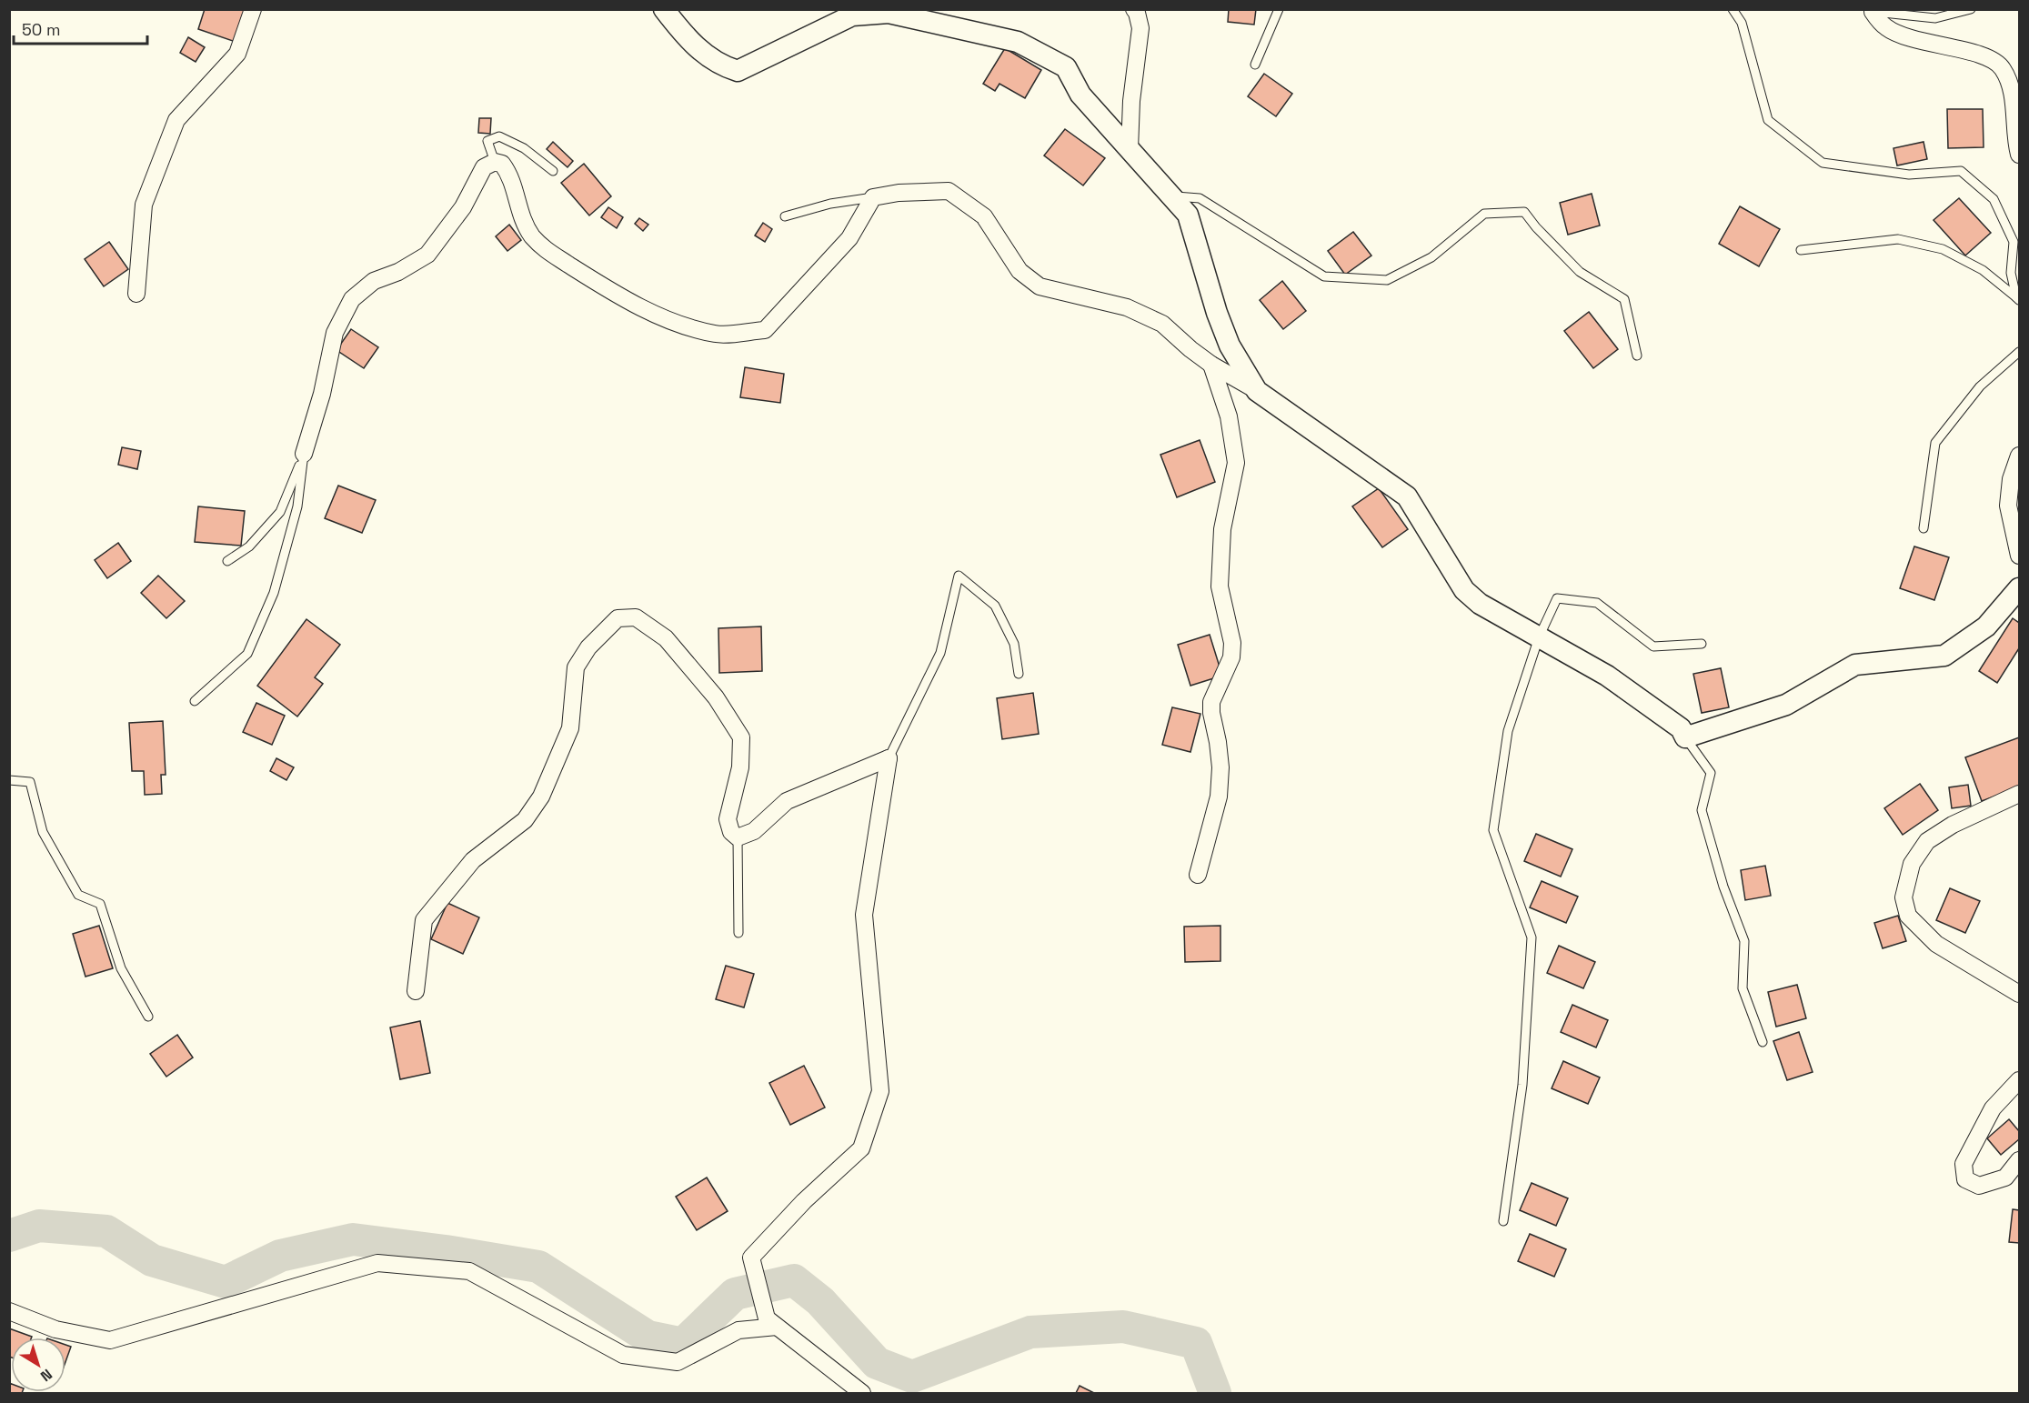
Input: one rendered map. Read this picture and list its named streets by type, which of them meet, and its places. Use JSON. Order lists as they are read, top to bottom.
{
  "scale_bar": "50 m",
  "north": "bottom right"
}
